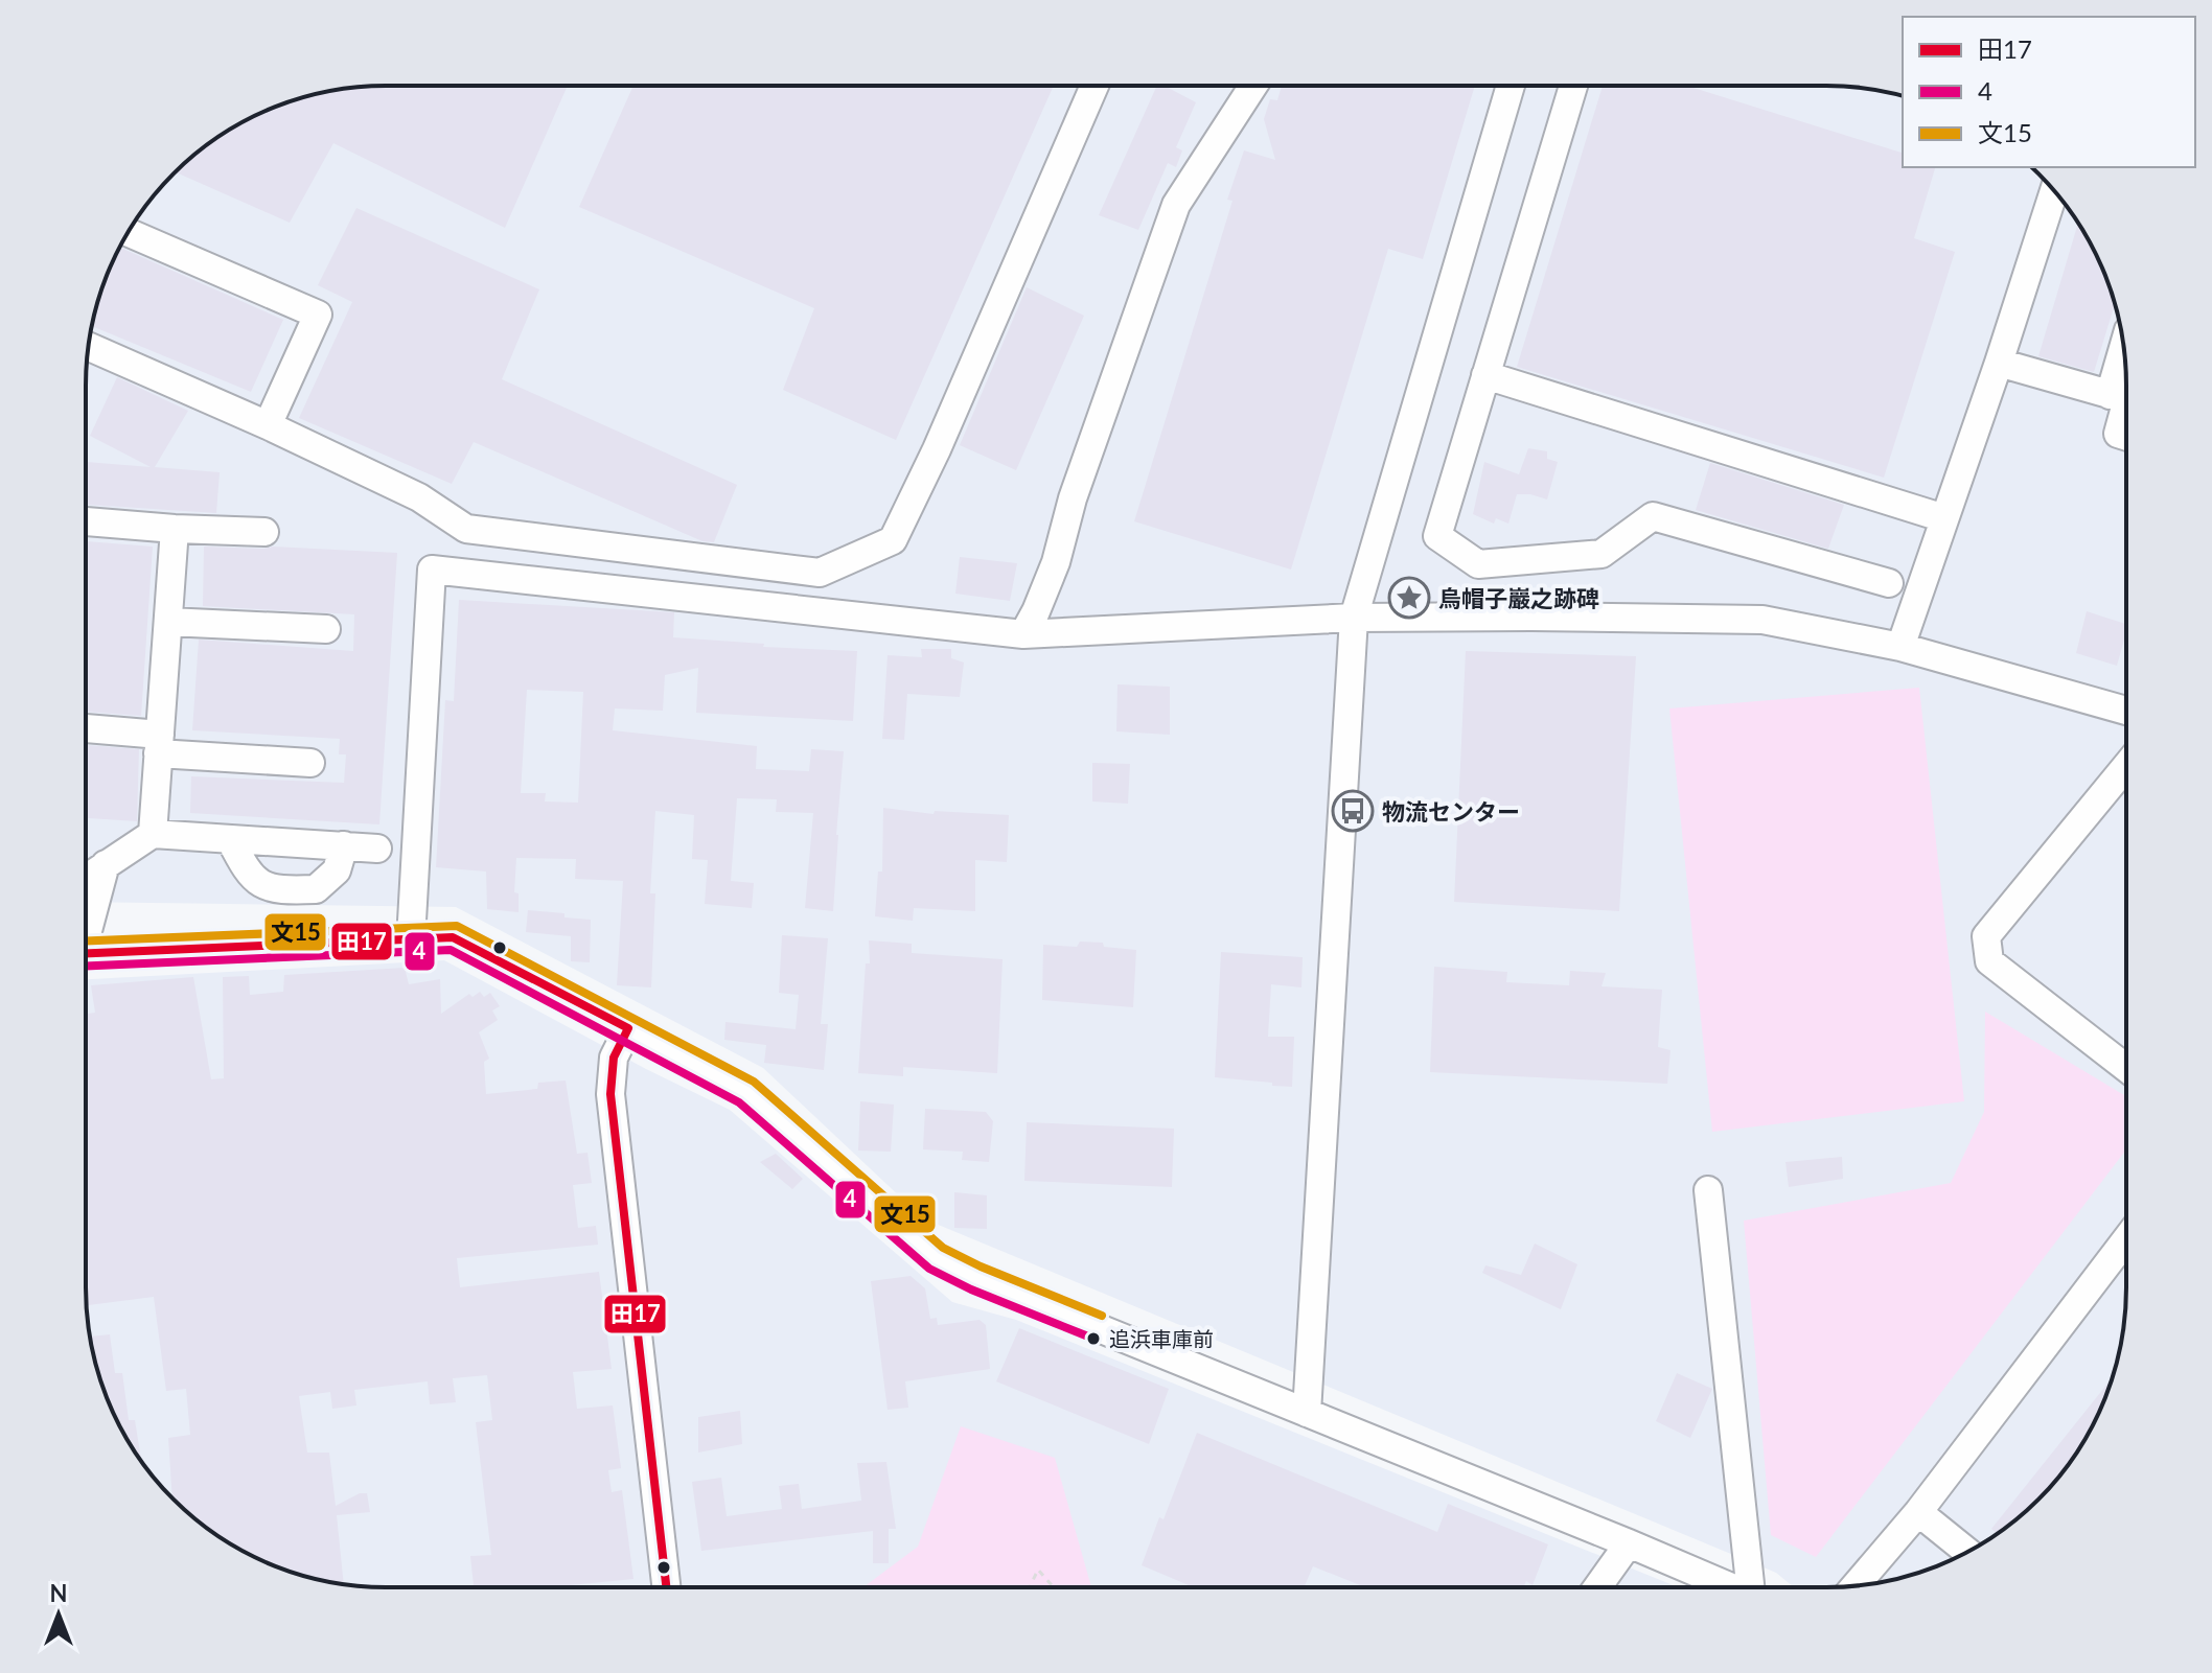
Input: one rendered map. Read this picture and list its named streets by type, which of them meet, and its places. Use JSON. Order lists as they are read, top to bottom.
{
  "places": {
    "place": ["烏帽子巖之跡碑"],
    "bus stop": ["物流センター"],
    "other": ["追浜車庫前"]
  },
  "lines": ["transit line 文15", "transit line 田17", "transit line 4"],
  "legend": ["田17", "4", "文15"],
  "north": "top"
}
